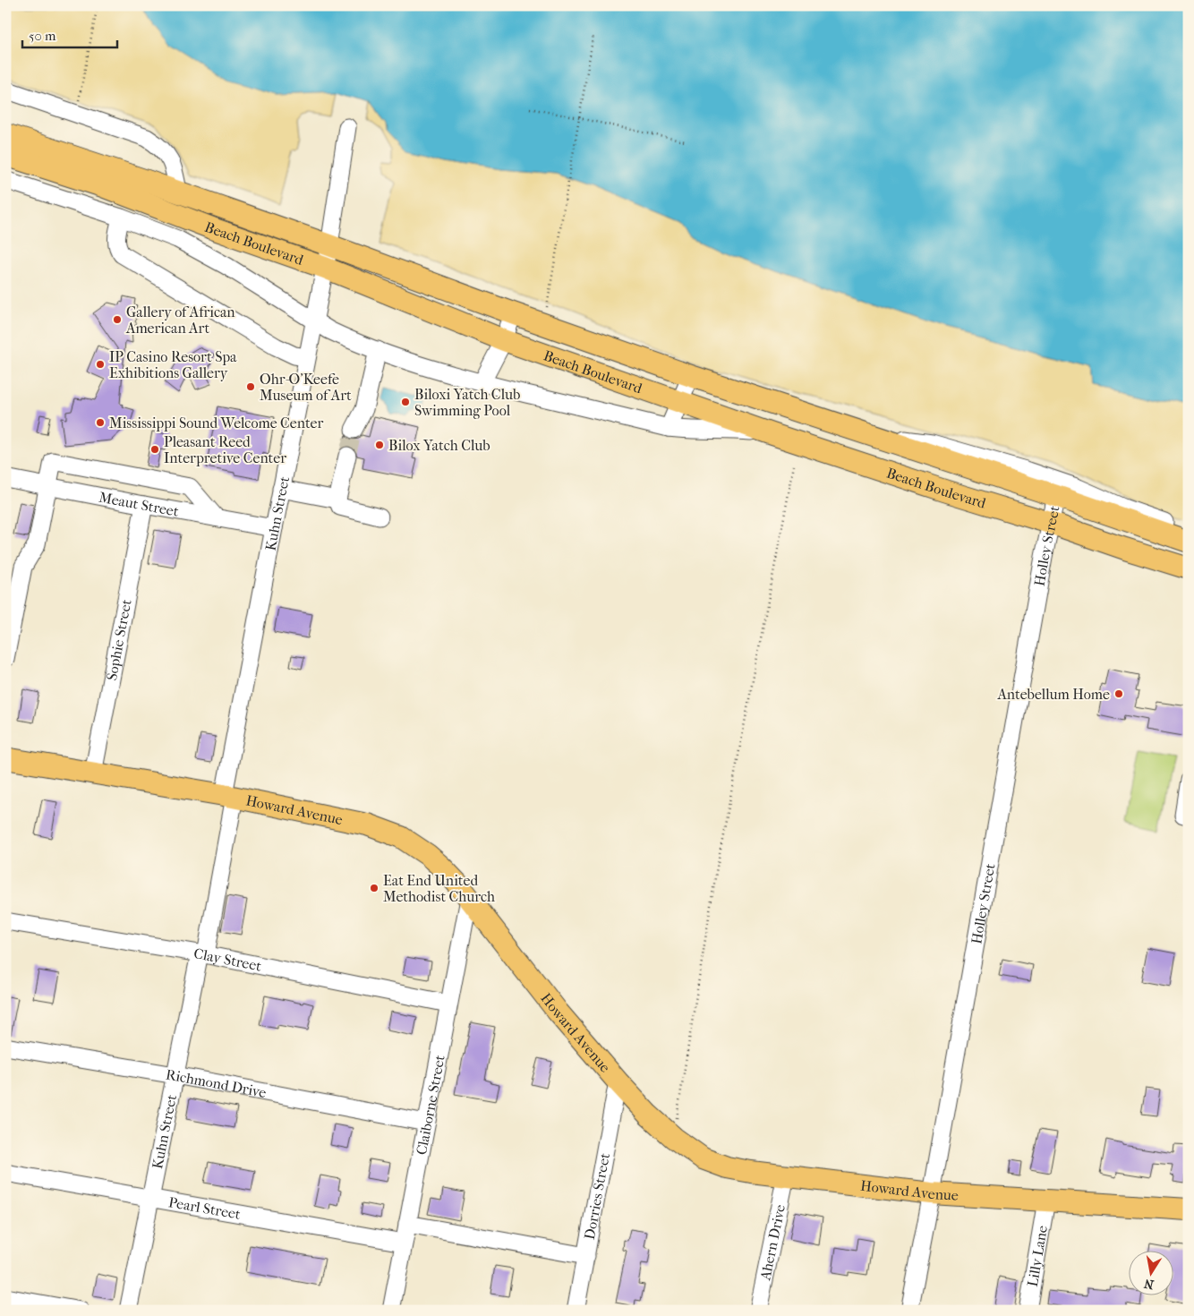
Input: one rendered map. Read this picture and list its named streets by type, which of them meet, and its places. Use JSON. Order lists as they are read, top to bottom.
{
  "streets": {
    "main road": ["Beach Boulevard", "Howard Avenue"],
    "street": [
      "Meaut Street",
      "Kuhn Street",
      "Holley Street",
      "Sophie Street",
      "Clay Street",
      "Richmond Drive",
      "Claiborne Street",
      "Dorries Street",
      "Pearl Street",
      "Ahern Drive",
      "Lilly Lane"
    ]
  },
  "crossings": [
    ["Beach Boulevard", "Kuhn Street"],
    ["Beach Boulevard", "Holley Street"],
    ["Meaut Street", "Kuhn Street"],
    ["Meaut Street", "Sophie Street"],
    ["Kuhn Street", "Howard Avenue"],
    ["Kuhn Street", "Clay Street"],
    ["Kuhn Street", "Richmond Drive"],
    ["Kuhn Street", "Pearl Street"],
    ["Holley Street", "Howard Avenue"],
    ["Sophie Street", "Howard Avenue"],
    ["Howard Avenue", "Claiborne Street"],
    ["Howard Avenue", "Dorries Street"],
    ["Howard Avenue", "Ahern Drive"],
    ["Howard Avenue", "Lilly Lane"],
    ["Clay Street", "Claiborne Street"],
    ["Richmond Drive", "Claiborne Street"],
    ["Claiborne Street", "Pearl Street"]
  ],
  "places": [
    "Gallery of African American Art",
    "IP Casino Resort Spa Exhibitions Gallery",
    "Ohr-O’Keefe Museum of Art",
    "Biloxi Yatch Club Swimming Pool",
    "Mississippi Sound Welcome Center",
    "Bilox Yatch Club",
    "Pleasant Reed Interpretive Center",
    "Antebellum Home",
    "Eat End United Methodist Church"
  ],
  "scale_bar": "50 m",
  "north": "bottom"
}
